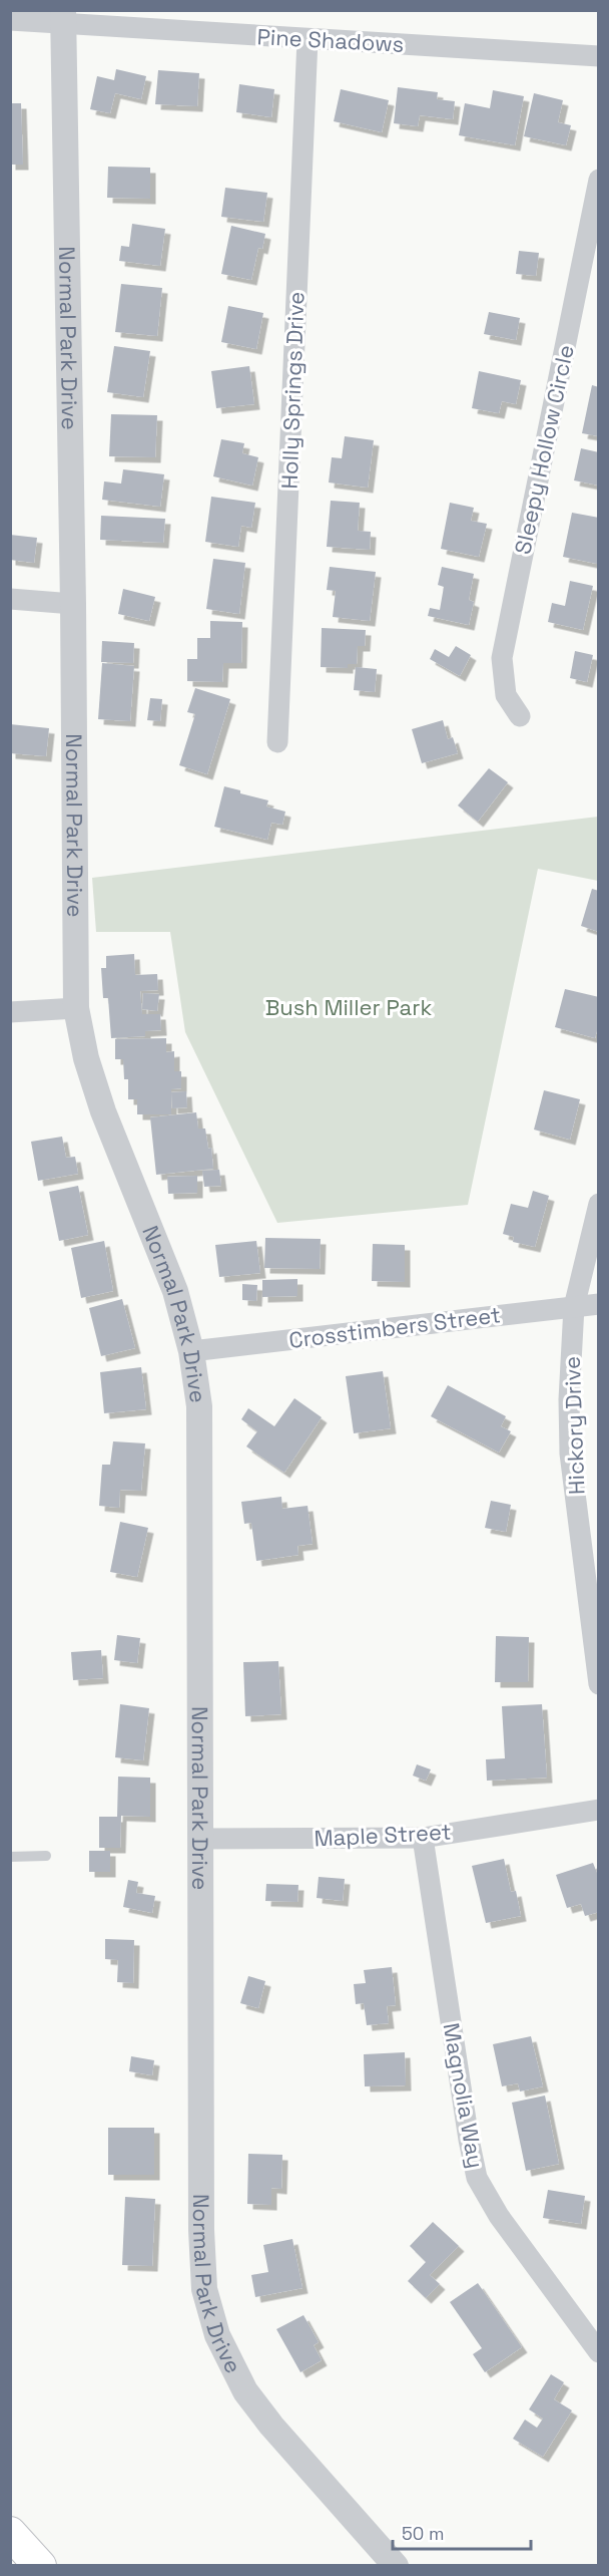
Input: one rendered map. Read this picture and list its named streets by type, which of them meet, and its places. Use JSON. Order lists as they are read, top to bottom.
{
  "streets": {
    "street": [
      "Pine Shadows",
      "Normal Park Drive",
      "Holly Springs Drive",
      "Sleepy Hollow Circle",
      "Crosstimbers Street",
      "Hickory Drive",
      "Maple Street",
      "Magnolia Way"
    ]
  },
  "crossings": [
    ["Pine Shadows", "Normal Park Drive"],
    ["Pine Shadows", "Holly Springs Drive"],
    ["Normal Park Drive", "Crosstimbers Street"],
    ["Normal Park Drive", "Maple Street"],
    ["Crosstimbers Street", "Hickory Drive"],
    ["Maple Street", "Magnolia Way"]
  ],
  "parks": ["Bush Miller Park"],
  "scale_bar": "50 m"
}
